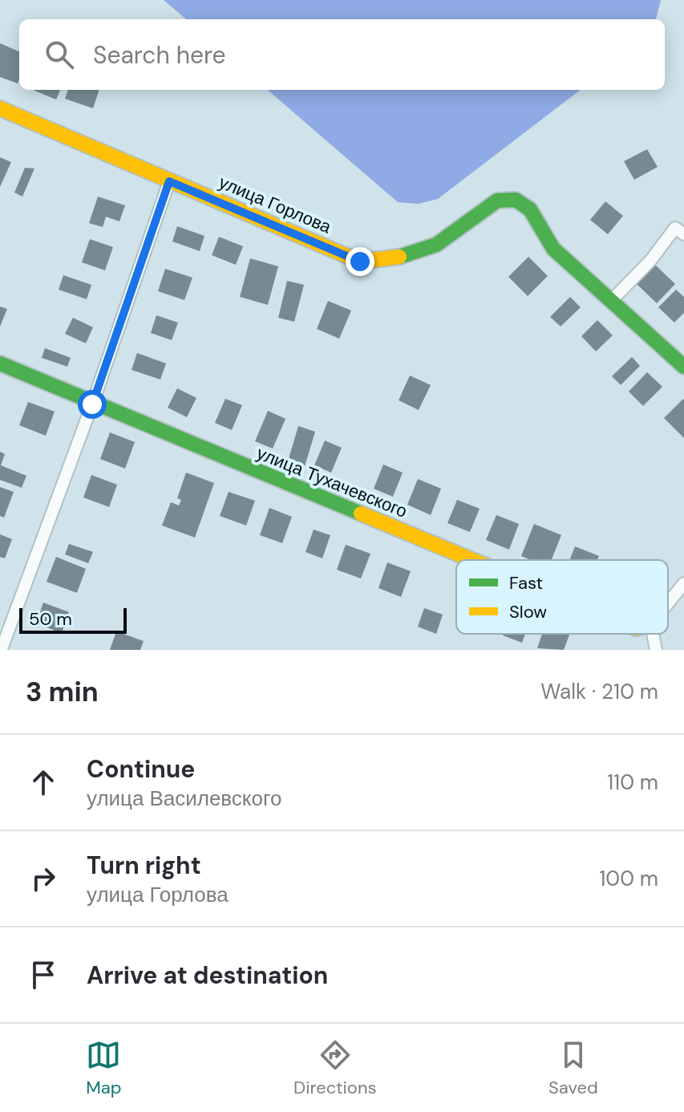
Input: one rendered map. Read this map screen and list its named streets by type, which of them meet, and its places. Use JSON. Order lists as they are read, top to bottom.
{
  "streets": {
    "street": ["улица Горлова", "улица Тухачевского"]
  },
  "legend": ["Fast", "Slow"],
  "scale_bar": "50 m",
  "page": {
    "search": "Search here",
    "scale": "50 m",
    "heading": ["3 min", "Walk · 210 m"],
    "list": [
      ["Continue", "улица Василевского", "110 m"],
      ["Turn right", "улица Горлова", "100 m"],
      "Arrive at destination"
    ],
    "nav": ["Map", "Directions", "Saved"]
  }
}
